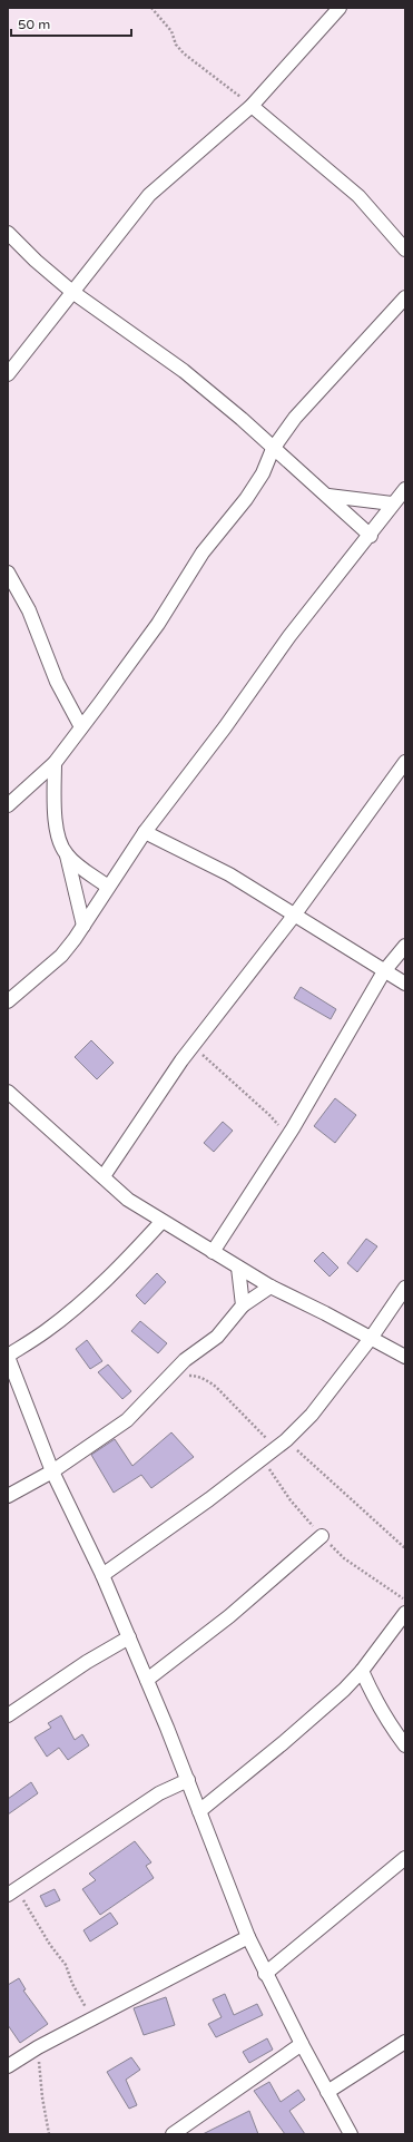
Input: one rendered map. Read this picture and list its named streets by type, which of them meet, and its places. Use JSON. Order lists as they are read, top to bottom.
{
  "scale_bar": "50 m"
}
